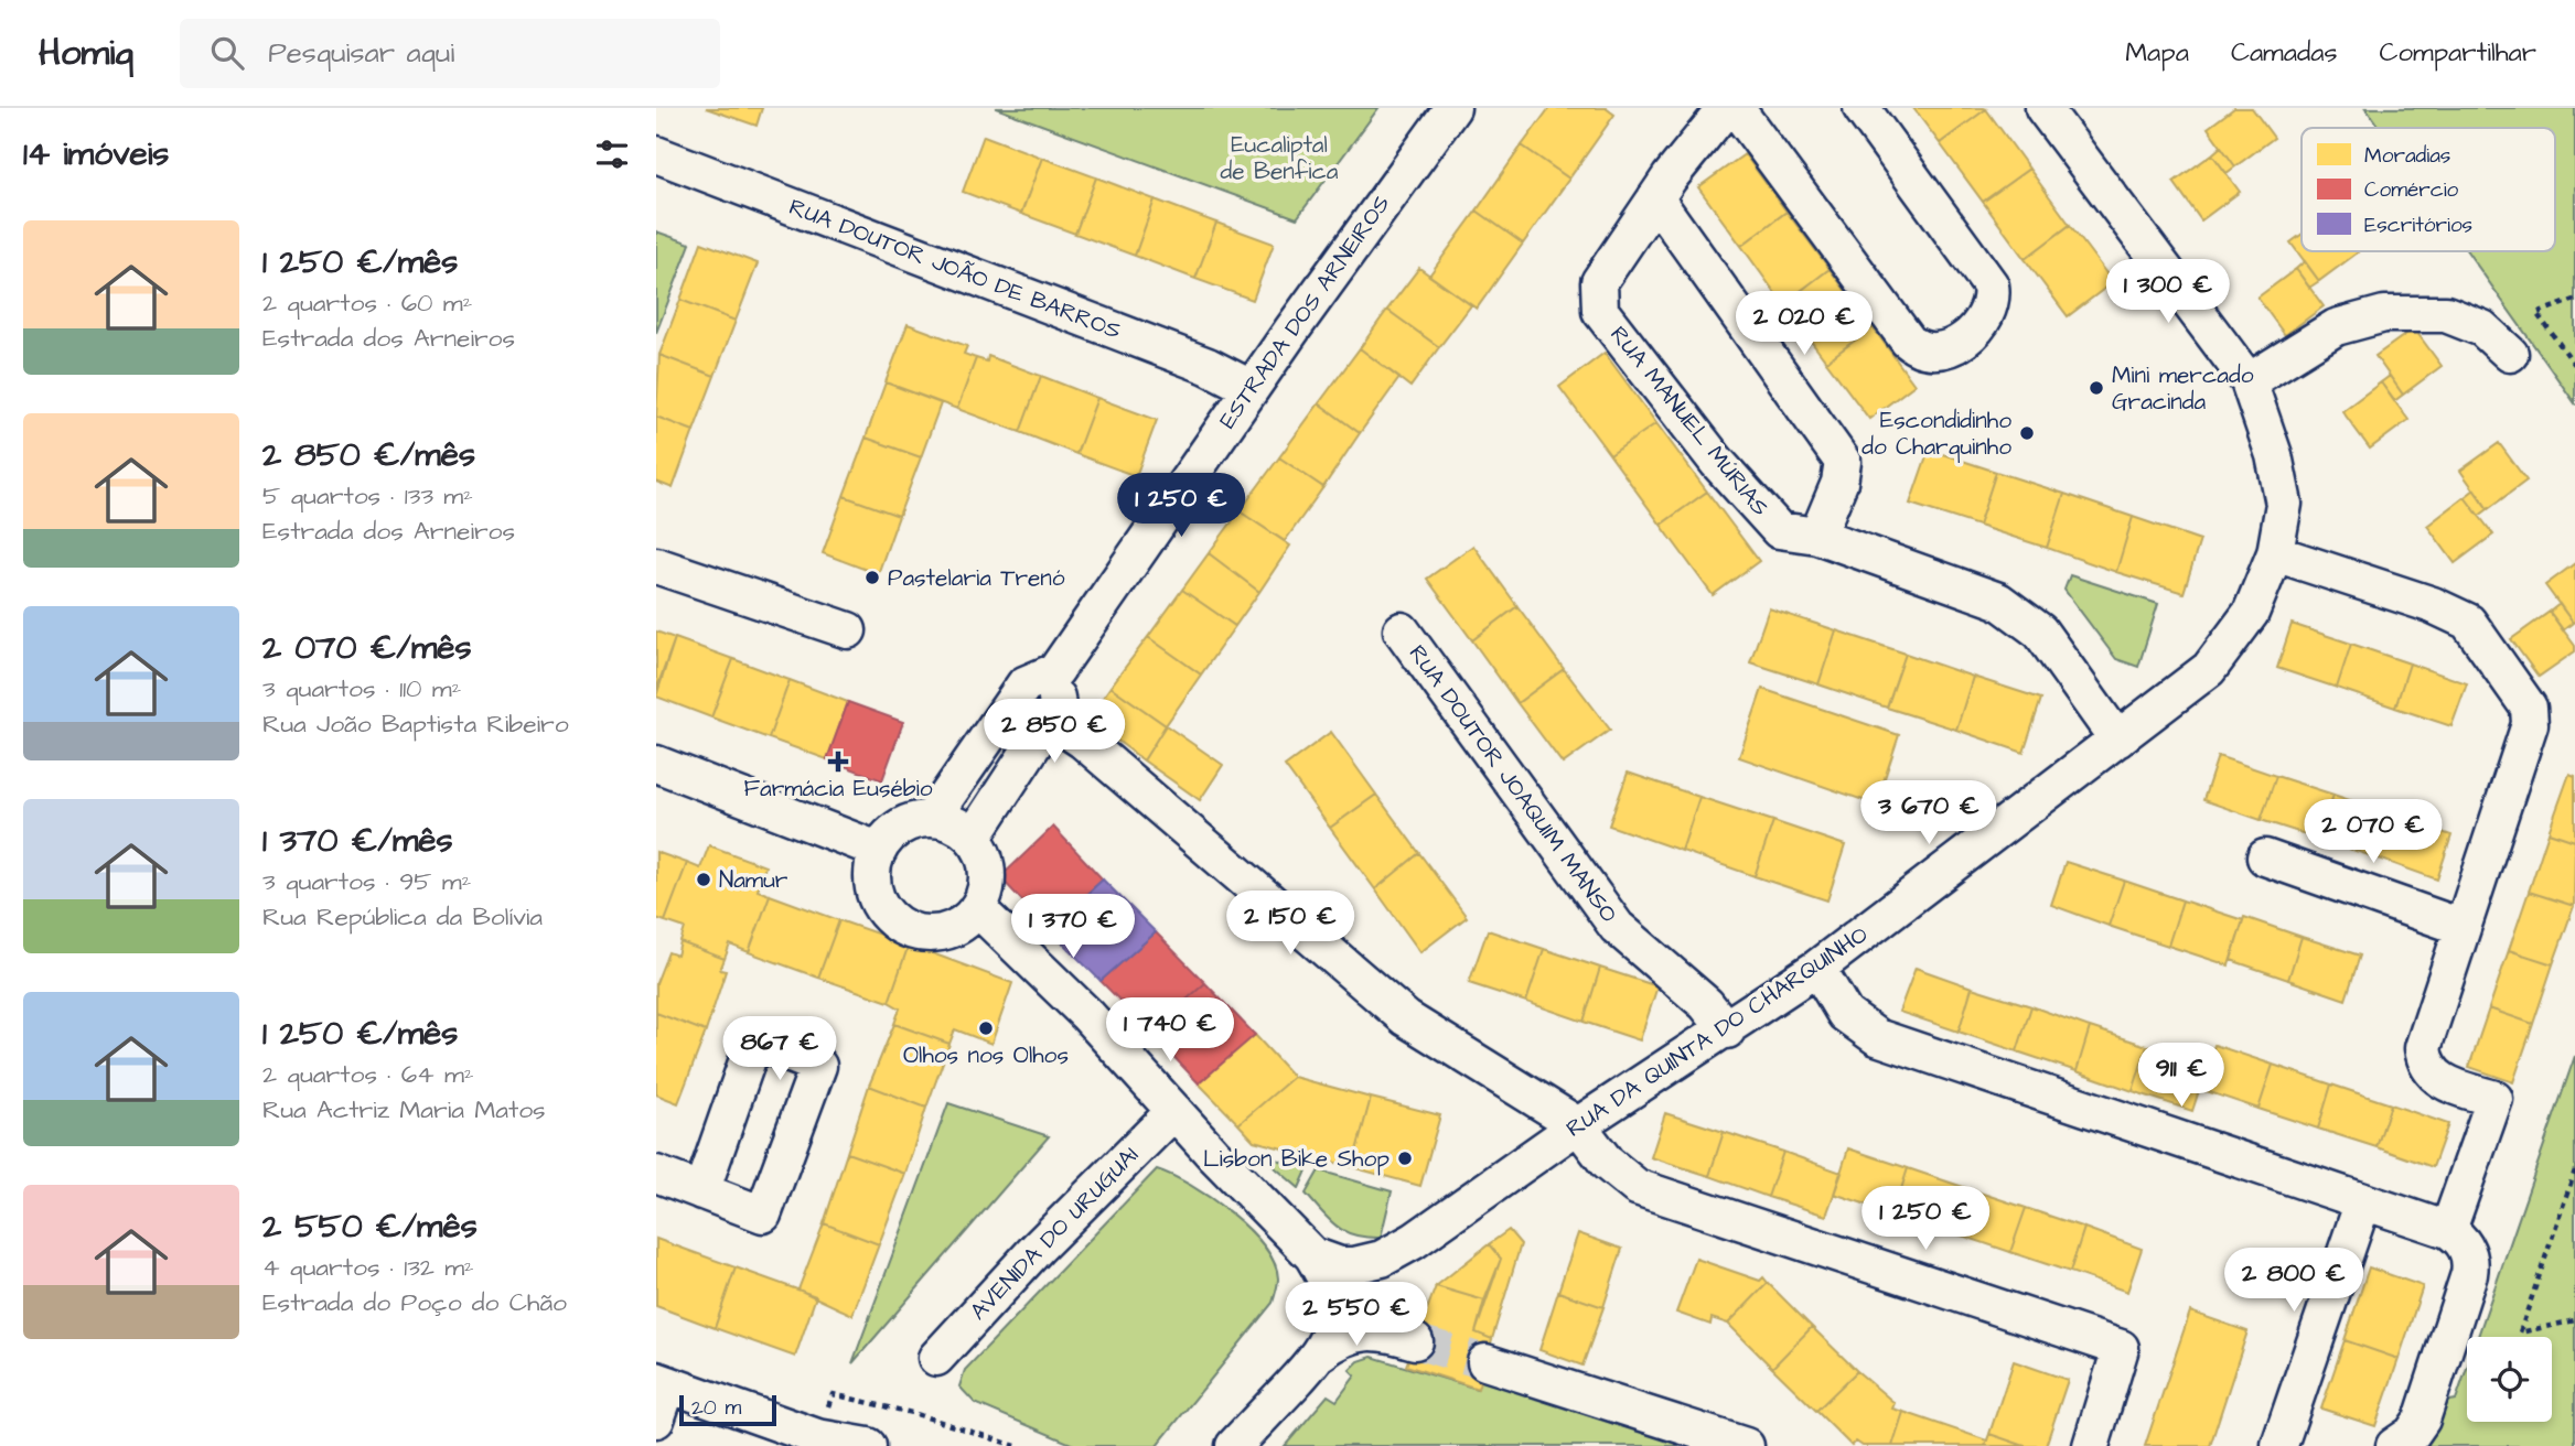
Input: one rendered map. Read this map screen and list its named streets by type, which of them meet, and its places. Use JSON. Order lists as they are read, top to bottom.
{
  "streets": {
    "street": [
      "RUA DOUTOR JOÃO DE BARROS",
      "ESTRADA DOS ARNEIROS",
      "RUA MANUEL MÚRIAS",
      "RUA DOUTOR JOAQUIM MANSO",
      "RUA DA QUINTA DO CHARQUINHO",
      "AVENIDA DO URUGUAI"
    ]
  },
  "crossings": [
    ["RUA DOUTOR JOÃO DE BARROS", "ESTRADA DOS ARNEIROS"],
    ["RUA MANUEL MÚRIAS", "RUA DA QUINTA DO CHARQUINHO"],
    ["RUA DOUTOR JOAQUIM MANSO", "RUA DA QUINTA DO CHARQUINHO"]
  ],
  "parks": ["Eucaliptal de Benfica"],
  "places": {
    "other": [
      "Mini mercado Gracinda",
      "Escondidinho do Charquinho",
      "Pastelaria Trenó",
      "Namur",
      "Olhos nos Olhos",
      "Lisbon Bike Shop"
    ],
    "health": ["Farmácia Eusébio"]
  },
  "legend": ["Moradias", "Comércio", "Escritórios"],
  "scale_bar": "20 m",
  "page": {
    "header": "Homiq",
    "search": "Pesquisar aqui",
    "nav": ["Mapa", "Camadas", "Compartilhar"],
    "heading": "14 imóveis",
    "list": [
      {
        "name": "1 250 €/mês",
        "note": "2 quartos · 60 m² · Estrada dos Arneiros"
      },
      {
        "name": "2 850 €/mês",
        "note": "5 quartos · 133 m² · Estrada dos Arneiros"
      },
      {
        "name": "2 070 €/mês",
        "note": "3 quartos · 110 m² · Rua João Baptista Ribeiro"
      },
      {
        "name": "1 370 €/mês",
        "note": "3 quartos · 95 m² · Rua República da Bolívia"
      },
      {
        "name": "1 250 €/mês",
        "note": "2 quartos · 64 m² · Rua Actriz Maria Matos"
      },
      {
        "name": "2 550 €/mês",
        "note": "4 quartos · 132 m² · Estrada do Poço do Chão"
      }
    ],
    "price": [
      "1 300 €",
      "2 020 €",
      "1 250 €",
      "2 850 €",
      "3 670 €",
      "2 070 €",
      "2 150 €",
      "1 370 €",
      "1 740 €",
      "867 €",
      "911 €",
      "1 250 €",
      "2 800 €",
      "2 550 €"
    ],
    "scale": "20 m"
  }
}
